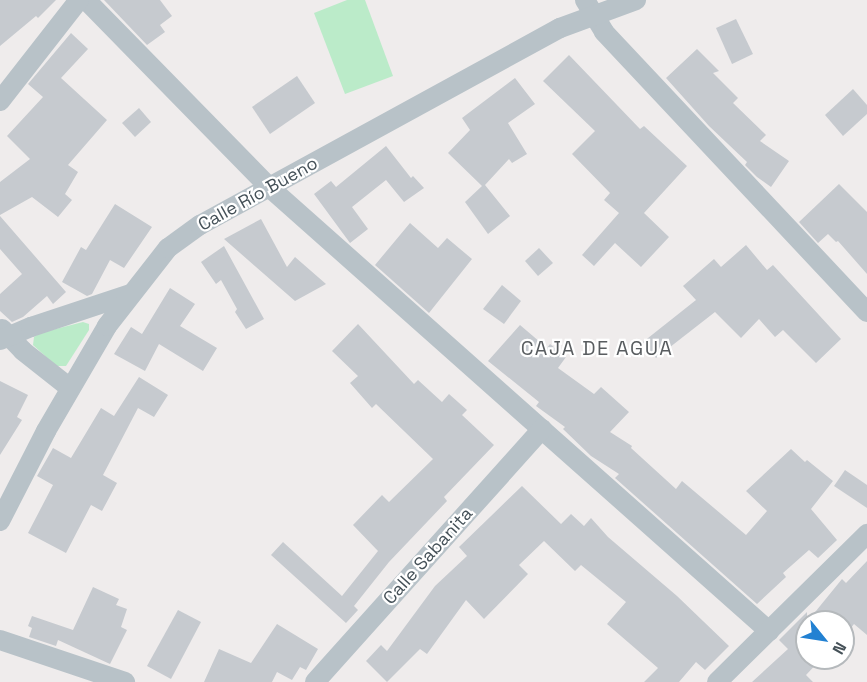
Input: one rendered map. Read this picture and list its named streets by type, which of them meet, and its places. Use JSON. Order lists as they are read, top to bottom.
{
  "streets": {
    "street": ["Calle Río Bueno", "Calle Sabanita"]
  },
  "districts": ["CAJA DE AGUA"],
  "north": "bottom right"
}
